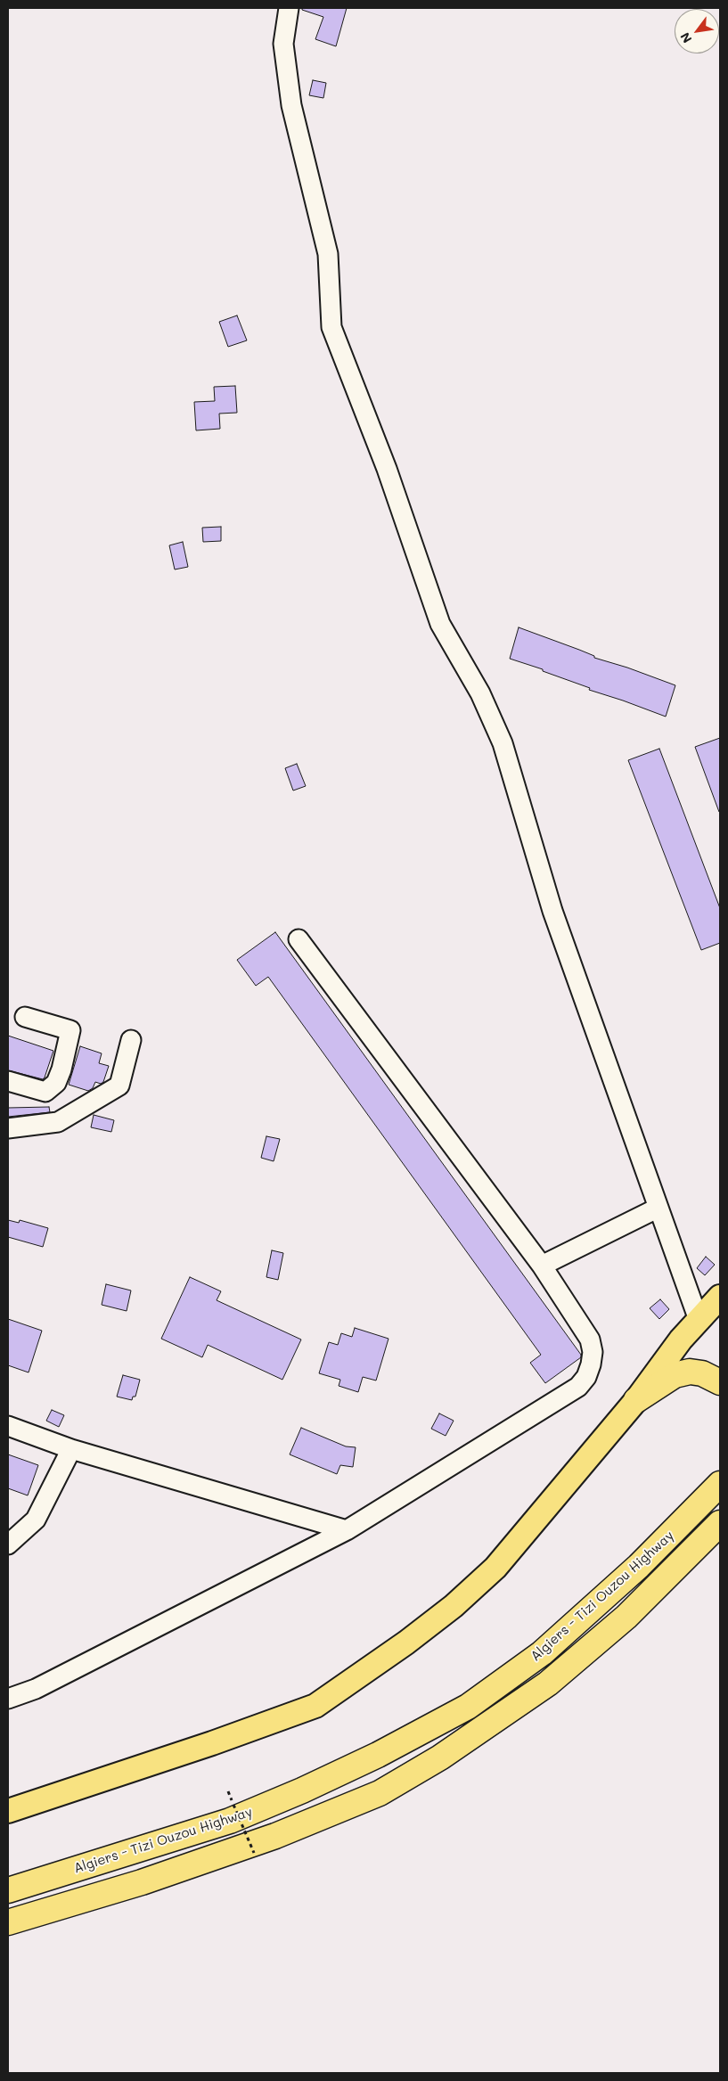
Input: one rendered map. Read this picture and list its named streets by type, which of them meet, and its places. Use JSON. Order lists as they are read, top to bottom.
{
  "streets": {
    "highway": ["Algiers - Tizi Ouzou Highway"]
  },
  "north": "bottom left"
}
